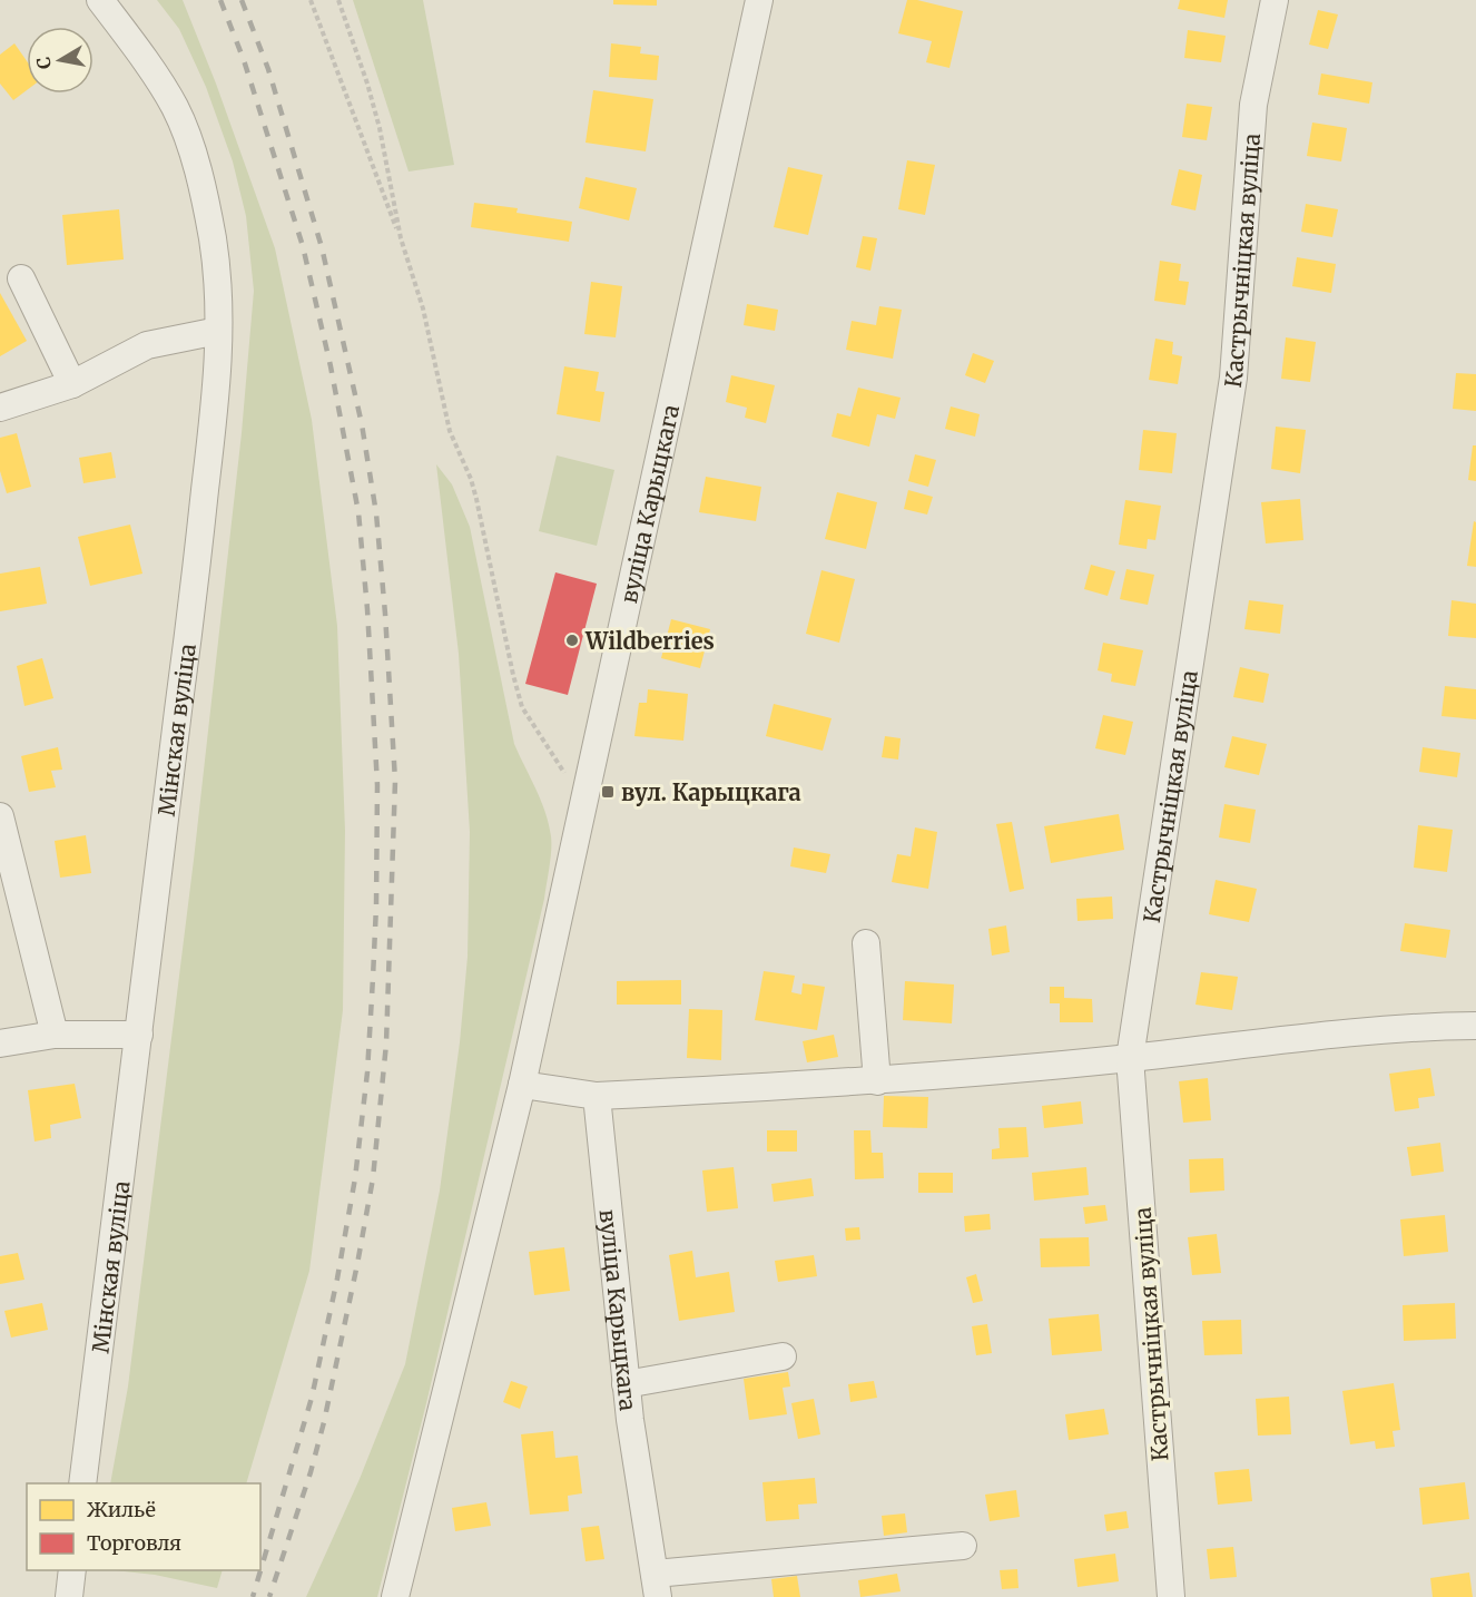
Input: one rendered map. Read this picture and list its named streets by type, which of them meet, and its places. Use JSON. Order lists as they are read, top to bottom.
{
  "streets": {
    "street": ["Кастрычніцкая вуліца", "вуліца Карыцкага", "Мінская вуліца"]
  },
  "places": {
    "other": ["Wildberries"],
    "transit": ["вул. Карыцкага"]
  },
  "legend": ["Жильё", "Торговля"],
  "north": "left"
}
